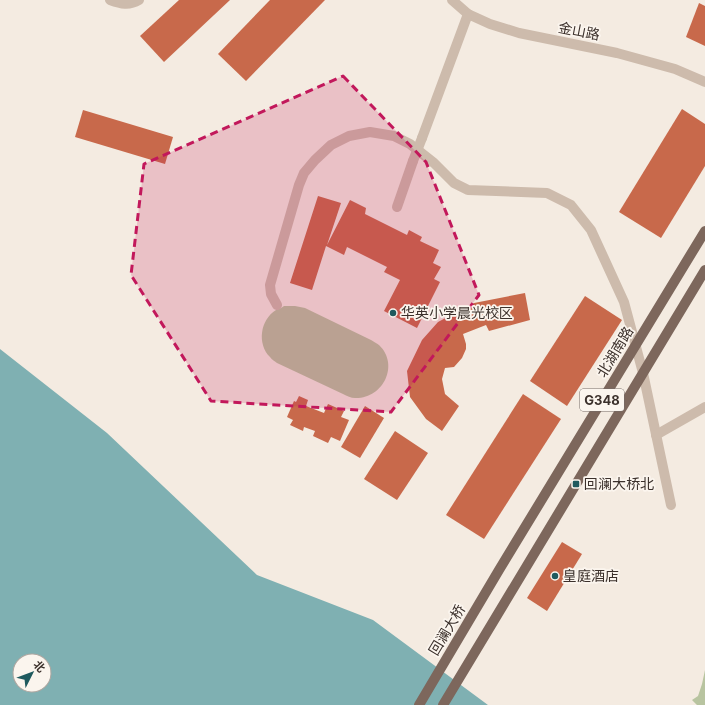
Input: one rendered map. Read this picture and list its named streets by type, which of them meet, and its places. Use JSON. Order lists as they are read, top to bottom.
{
  "streets": {
    "main road": ["北湖南路", "G348", "回澜大桥"],
    "street": ["金山路"]
  },
  "crossings": [
    ["北湖南路", "回澜大桥"]
  ],
  "places": {
    "other": ["华英小学晨光校区", "皇庭酒店"],
    "transit": ["回澜大桥北"]
  },
  "north": "top right"
}
